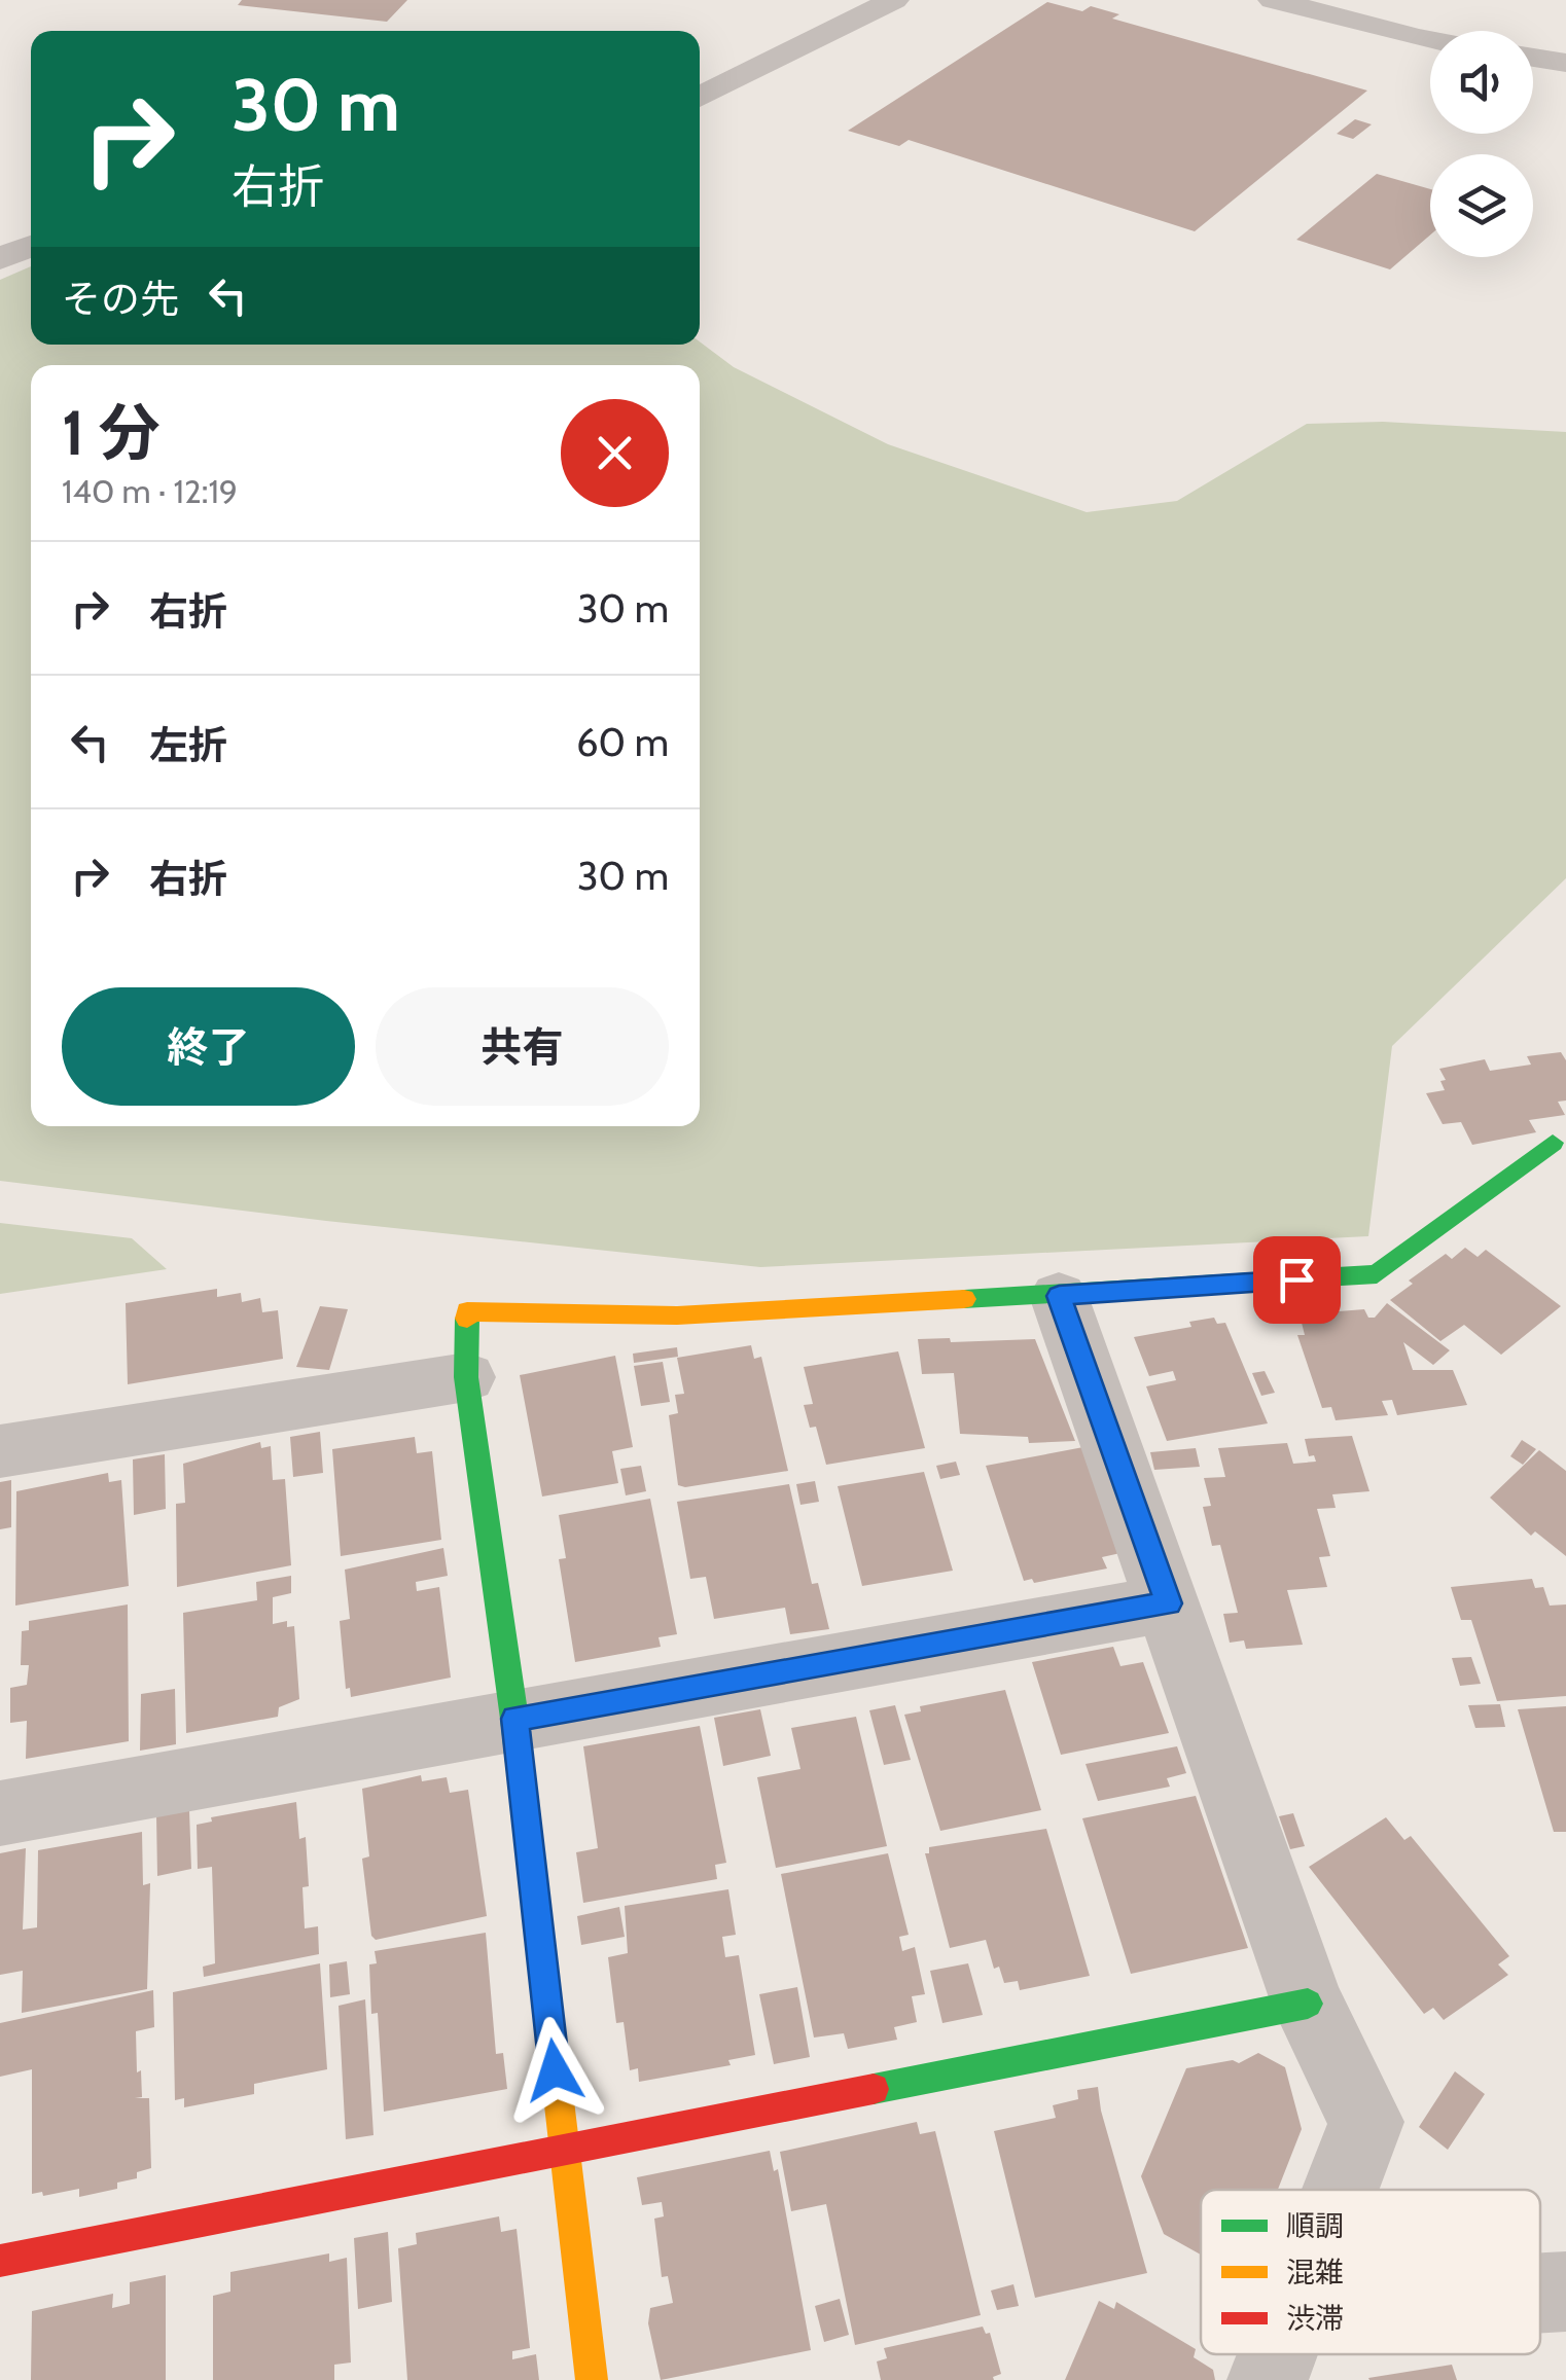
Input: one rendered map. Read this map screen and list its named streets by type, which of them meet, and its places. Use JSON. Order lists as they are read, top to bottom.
{
  "legend": ["順調", "混雑", "渋滞"],
  "page": {
    "turn": ["30 m", "右折"],
    "then": "その先",
    "heading": ["1 分", "140 m · 12:19"],
    "list": [
      {
        "name": "右折",
        "value": "30 m"
      },
      {
        "name": "左折",
        "value": "60 m"
      },
      {
        "name": "右折",
        "value": "30 m"
      }
    ],
    "buttons": ["終了", "共有"]
  }
}
